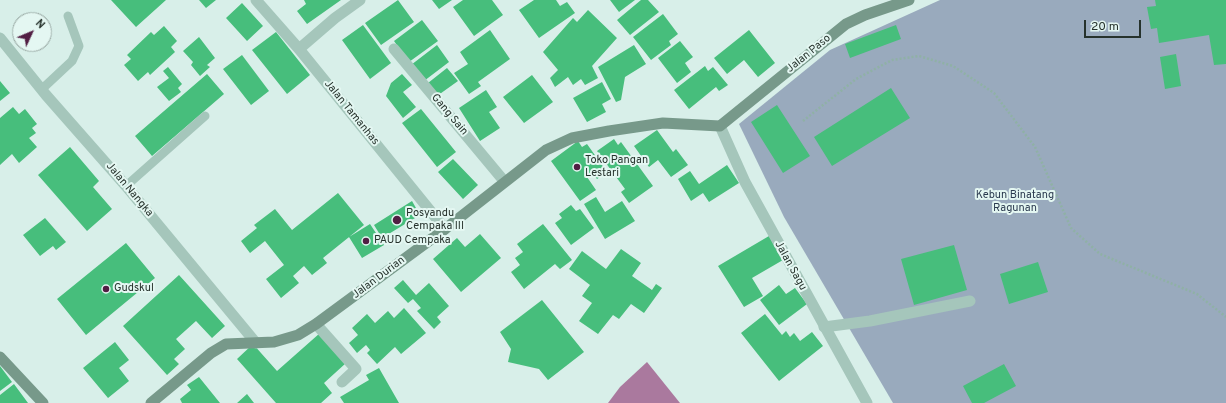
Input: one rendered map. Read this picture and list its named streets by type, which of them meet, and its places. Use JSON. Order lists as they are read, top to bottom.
{
  "streets": {
    "main road": ["Jalan Paso", "Jalan Durian"],
    "street": [
      "Jalan Tamanhas",
      "Gang Sain",
      "Jalan Nangka",
      "Jalan Sagu"
    ]
  },
  "crossings": [
    ["Jalan Paso", "Jalan Sagu"],
    ["Jalan Paso", "Jalan Durian"],
    ["Jalan Tamanhas", "Jalan Durian"],
    ["Gang Sain", "Jalan Durian"],
    ["Jalan Nangka", "Jalan Durian"],
    ["Jalan Sagu", "Jalan Durian"]
  ],
  "parks": ["Kebun Binatang Ragunan"],
  "places": [
    "Toko Pangan Lestari",
    "Posyandu Cempaka III",
    "PAUD Cempaka",
    "Gudskul"
  ],
  "scale_bar": "20 m",
  "north": "top right"
}
